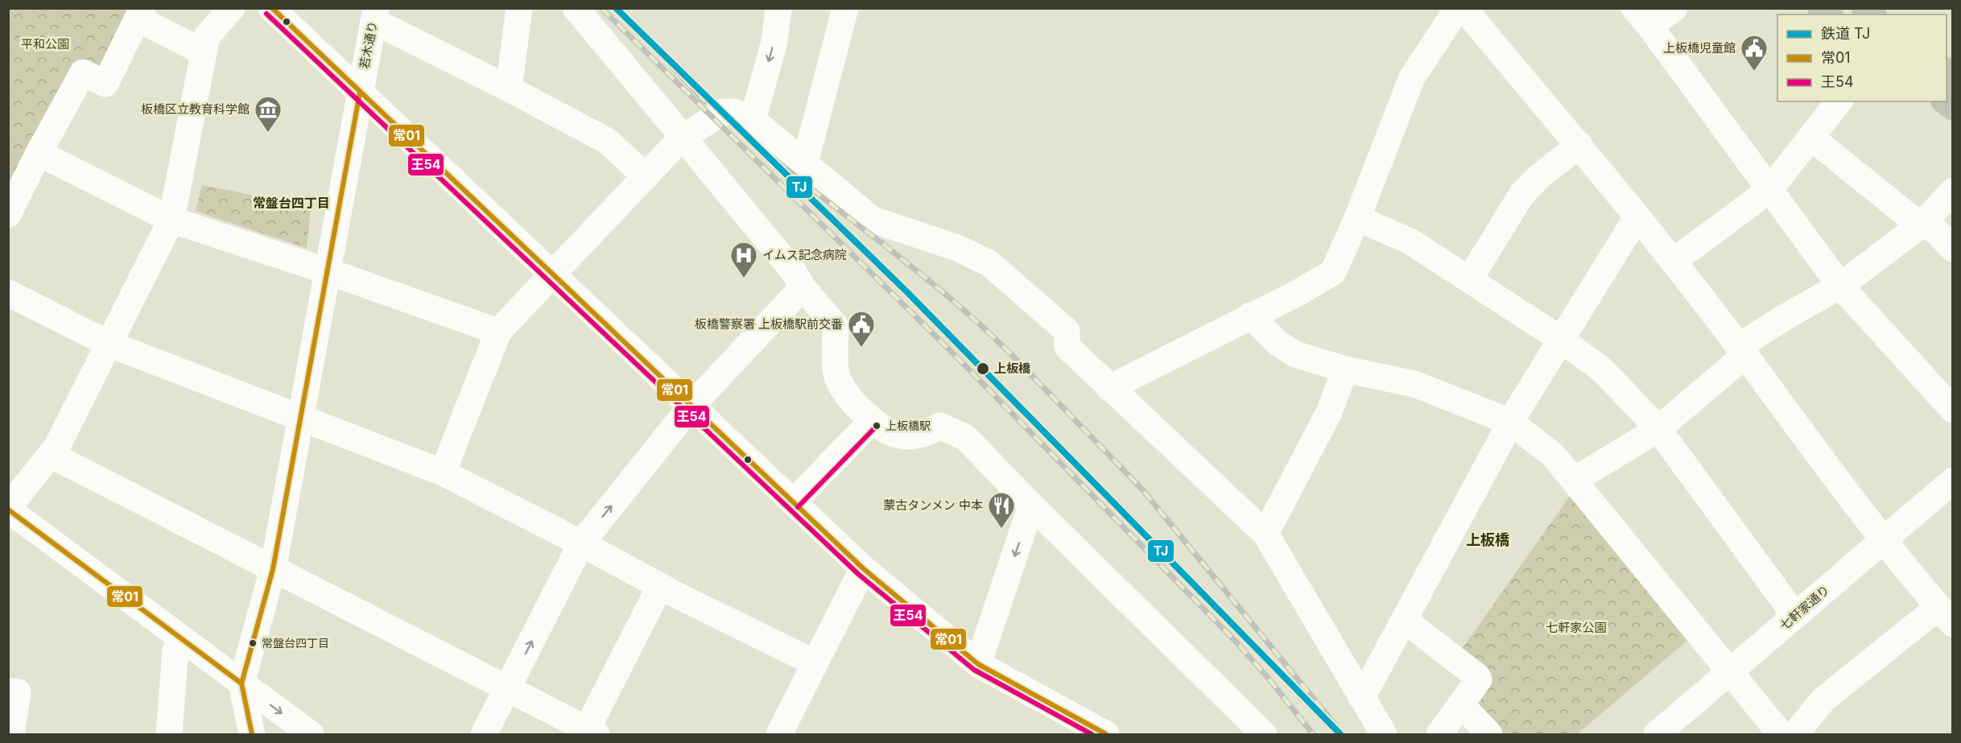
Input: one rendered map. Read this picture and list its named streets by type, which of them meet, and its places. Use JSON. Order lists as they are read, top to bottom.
{
  "streets": {
    "street": ["若木通り", "七軒家通り"]
  },
  "districts": ["常盤台四丁目", "上板橋"],
  "parks": ["平和公園", "七軒家公園"],
  "places": {
    "public building": ["上板橋児童館", "板橋警察署 上板橋駅前交番"],
    "museum": ["板橋区立教育科学館"],
    "hospital": ["イムス記念病院"],
    "other": ["上板橋", "上板橋駅", "常盤台四丁目"],
    "restaurant": ["蒙古タンメン 中本"]
  },
  "lines": ["rail line TJ", "transit line 常01", "transit line 王54"],
  "legend": ["鉄道 TJ", "常01", "王54"]
}
